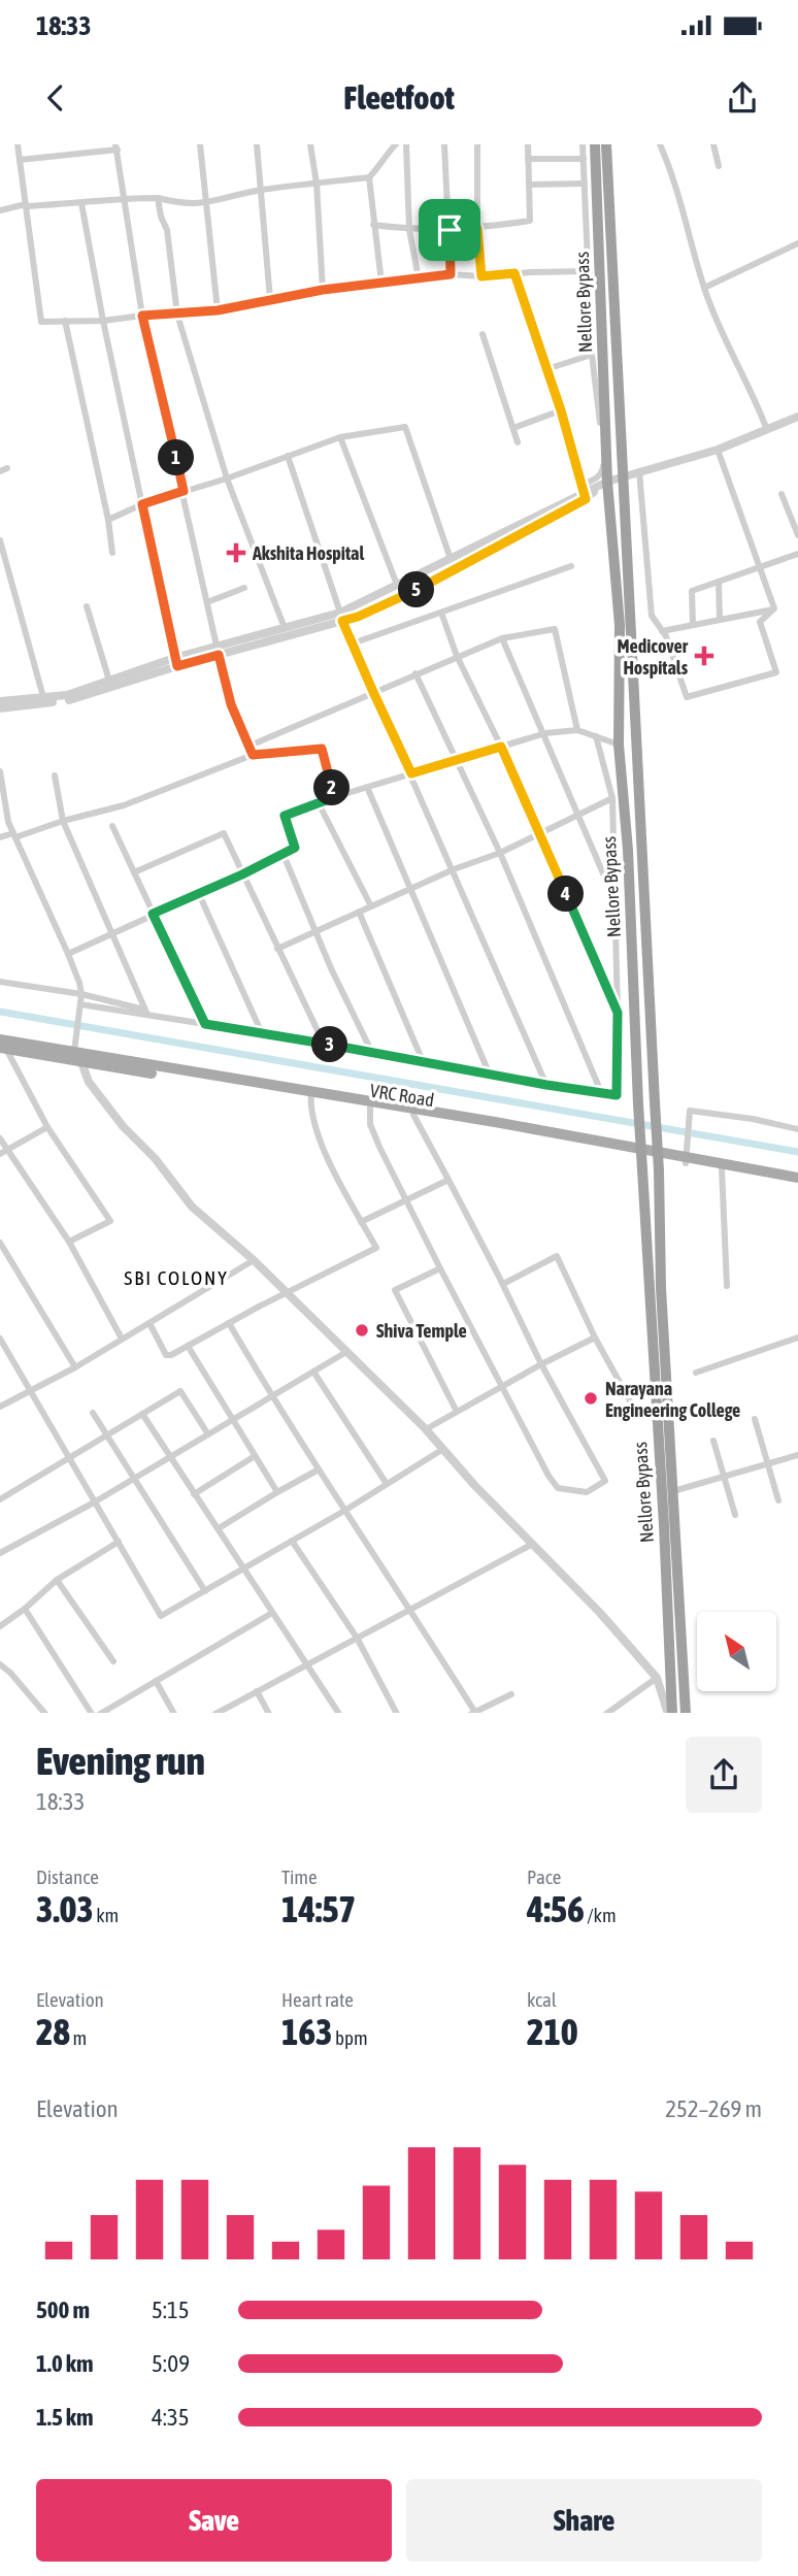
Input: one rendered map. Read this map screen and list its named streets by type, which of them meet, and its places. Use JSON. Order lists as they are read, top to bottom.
{
  "streets": {
    "highway": ["Nellore Bypass"],
    "main road": ["VRC Road"]
  },
  "districts": ["SBI COLONY"],
  "places": {
    "health": ["Akshita Hospital", "Medicover Hospitals"],
    "other": ["Shiva Temple", "Narayana Engineering College"]
  },
  "north": "top left",
  "page": {
    "status": "18:33",
    "header": "Fleetfoot",
    "pins": [
      "1",
      "5",
      "2",
      "4",
      "3"
    ],
    "heading": ["Evening run", "18:33"],
    "stats": [
      ["Distance", "3.03 km"],
      ["Time", "14:57"],
      ["Pace", "4:56 /km"],
      ["Elevation", "28 m"],
      ["Heart rate", "163 bpm"],
      ["kcal", "210"]
    ],
    "chart": ["Elevation", "252–269 m"],
    "list": [
      {
        "name": "500 m",
        "note": "5:15"
      },
      {
        "name": "1.0 km",
        "note": "5:09"
      },
      {
        "name": "1.5 km",
        "note": "4:35"
      }
    ],
    "buttons": ["Save", "Share"]
  }
}
